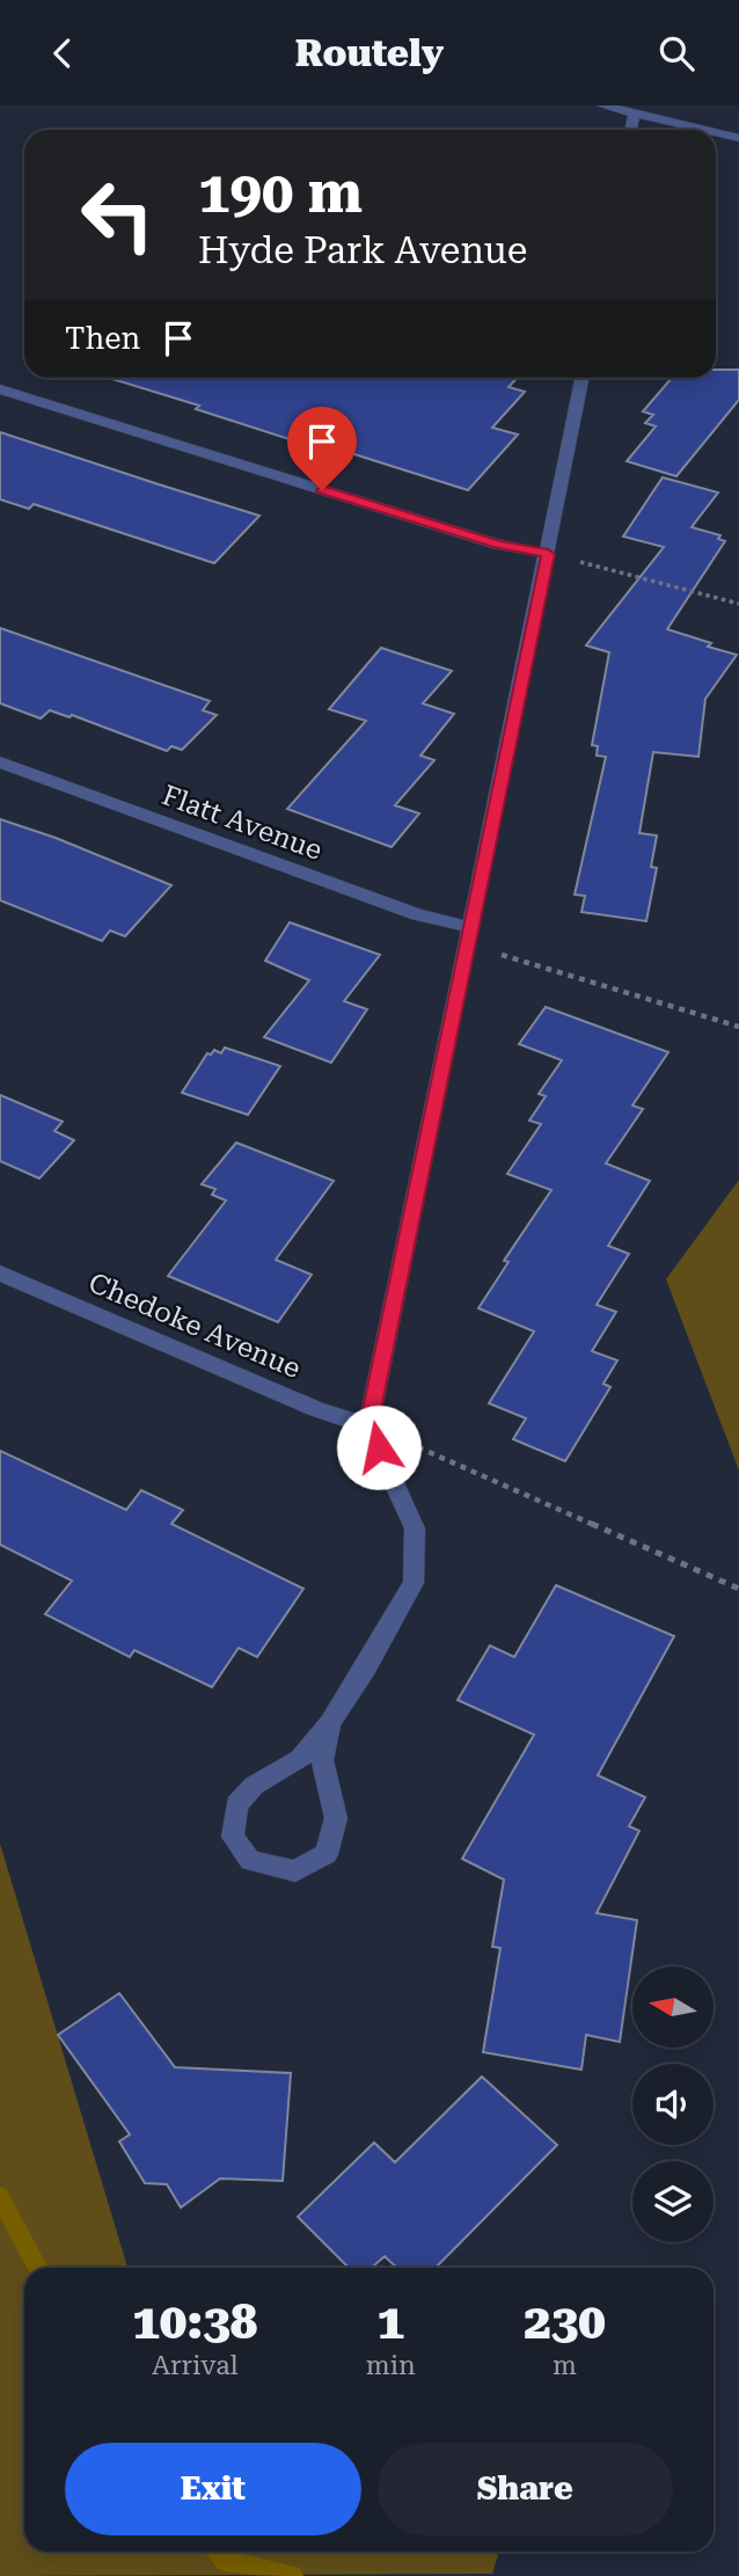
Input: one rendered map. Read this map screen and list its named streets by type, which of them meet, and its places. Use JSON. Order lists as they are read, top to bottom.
{
  "streets": {
    "street": ["Flatt Avenue", "Chedoke Avenue"]
  },
  "north": "left",
  "page": {
    "header": "Routely",
    "turn": ["190 m", "Hyde Park Avenue"],
    "then": "Then",
    "eta": [
      "10:38",
      "Arrival",
      "1",
      "min",
      "230",
      "m"
    ],
    "buttons": ["Exit", "Share"]
  }
}
